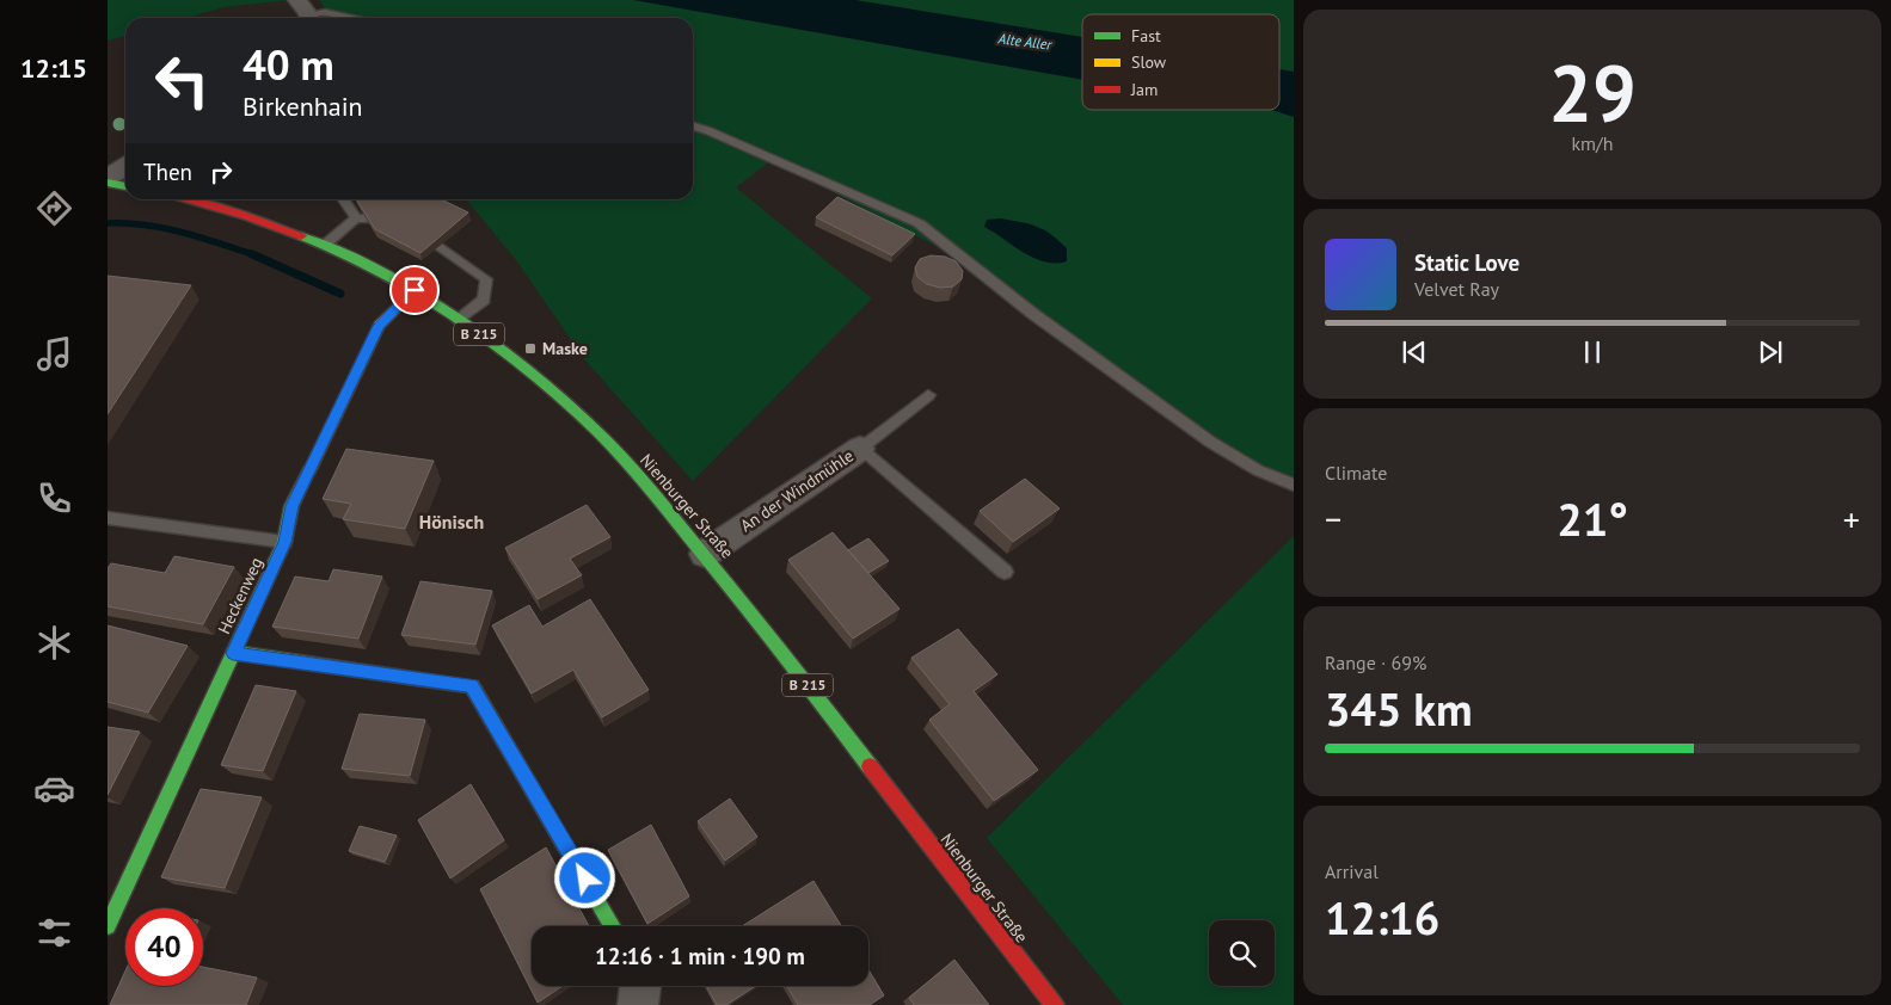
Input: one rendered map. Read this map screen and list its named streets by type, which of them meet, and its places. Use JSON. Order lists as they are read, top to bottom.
{
  "streets": {
    "main road": ["B 215", "Nienburger Straße", "Heckenweg"],
    "street": ["An der Windmühle"]
  },
  "crossings": [
    ["An der Windmühle", "Nienburger Straße"],
    ["Nienburger Straße", "Heckenweg"]
  ],
  "districts": ["Hönisch"],
  "water": ["Alte Aller"],
  "places": {
    "transit": ["Maske"]
  },
  "legend": ["Fast", "Slow", "Jam"],
  "page": {
    "tabs": "12:15",
    "tile": [
      ["29", "km/h"],
      "Climate",
      ["Range · 69%", "345 km"],
      ["Arrival", "12:16"]
    ],
    "turn": ["40 m", "Birkenhain"],
    "then": "Then",
    "song": ["Static Love", "Velvet Ray"],
    "heat": ["−", "21°", "+"],
    "limit": "40",
    "trip": "12:16 · 1 min · 190 m"
  }
}
